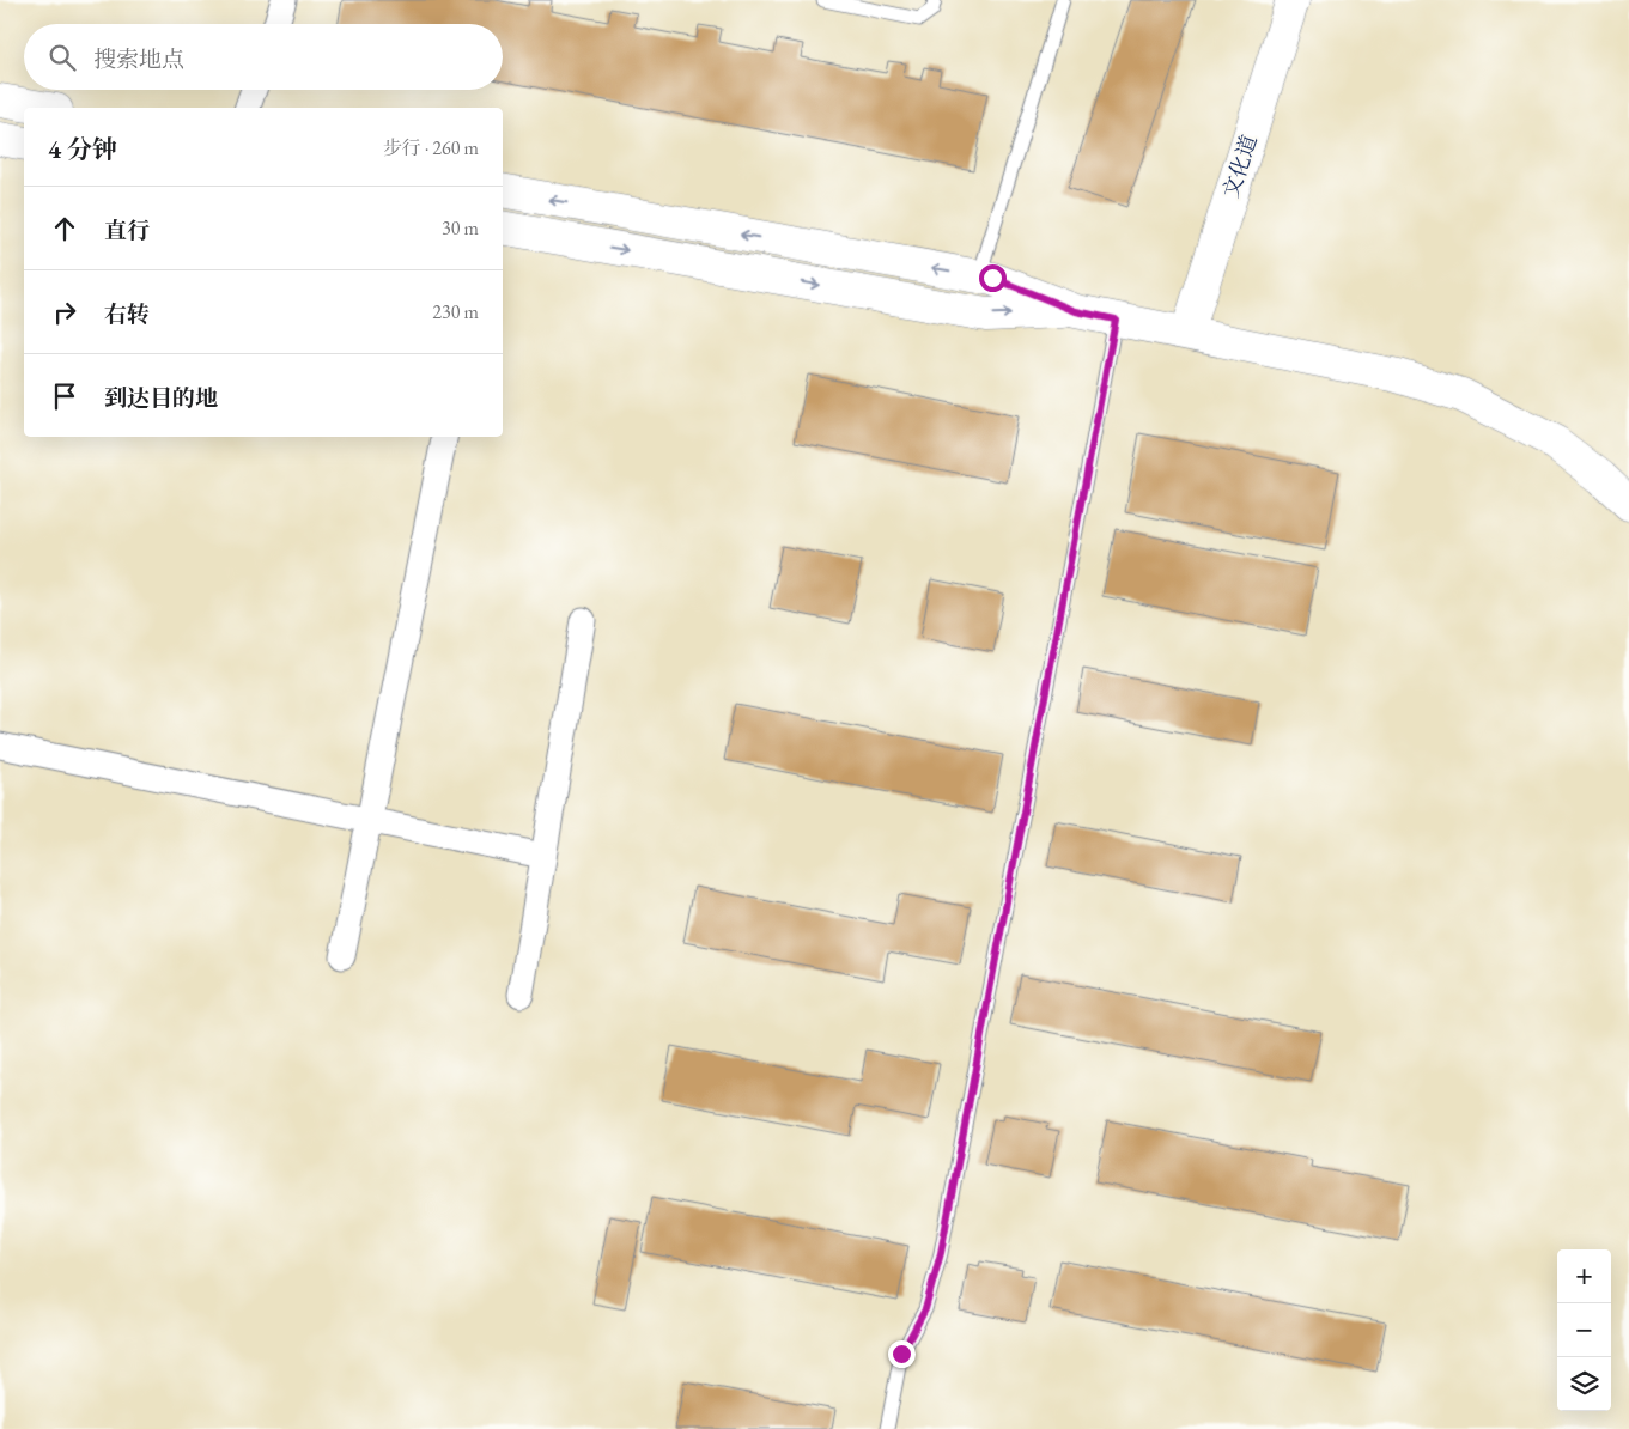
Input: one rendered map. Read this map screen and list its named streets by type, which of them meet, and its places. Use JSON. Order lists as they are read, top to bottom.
{
  "streets": {
    "main road": ["文化道"]
  },
  "page": {
    "search": "搜索地点",
    "heading": ["4 分钟", "步行 · 260 m"],
    "list": [
      ["直行", "30 m"],
      ["右转", "230 m"],
      "到达目的地"
    ],
    "map_buttons": ["+", "−"]
  }
}
